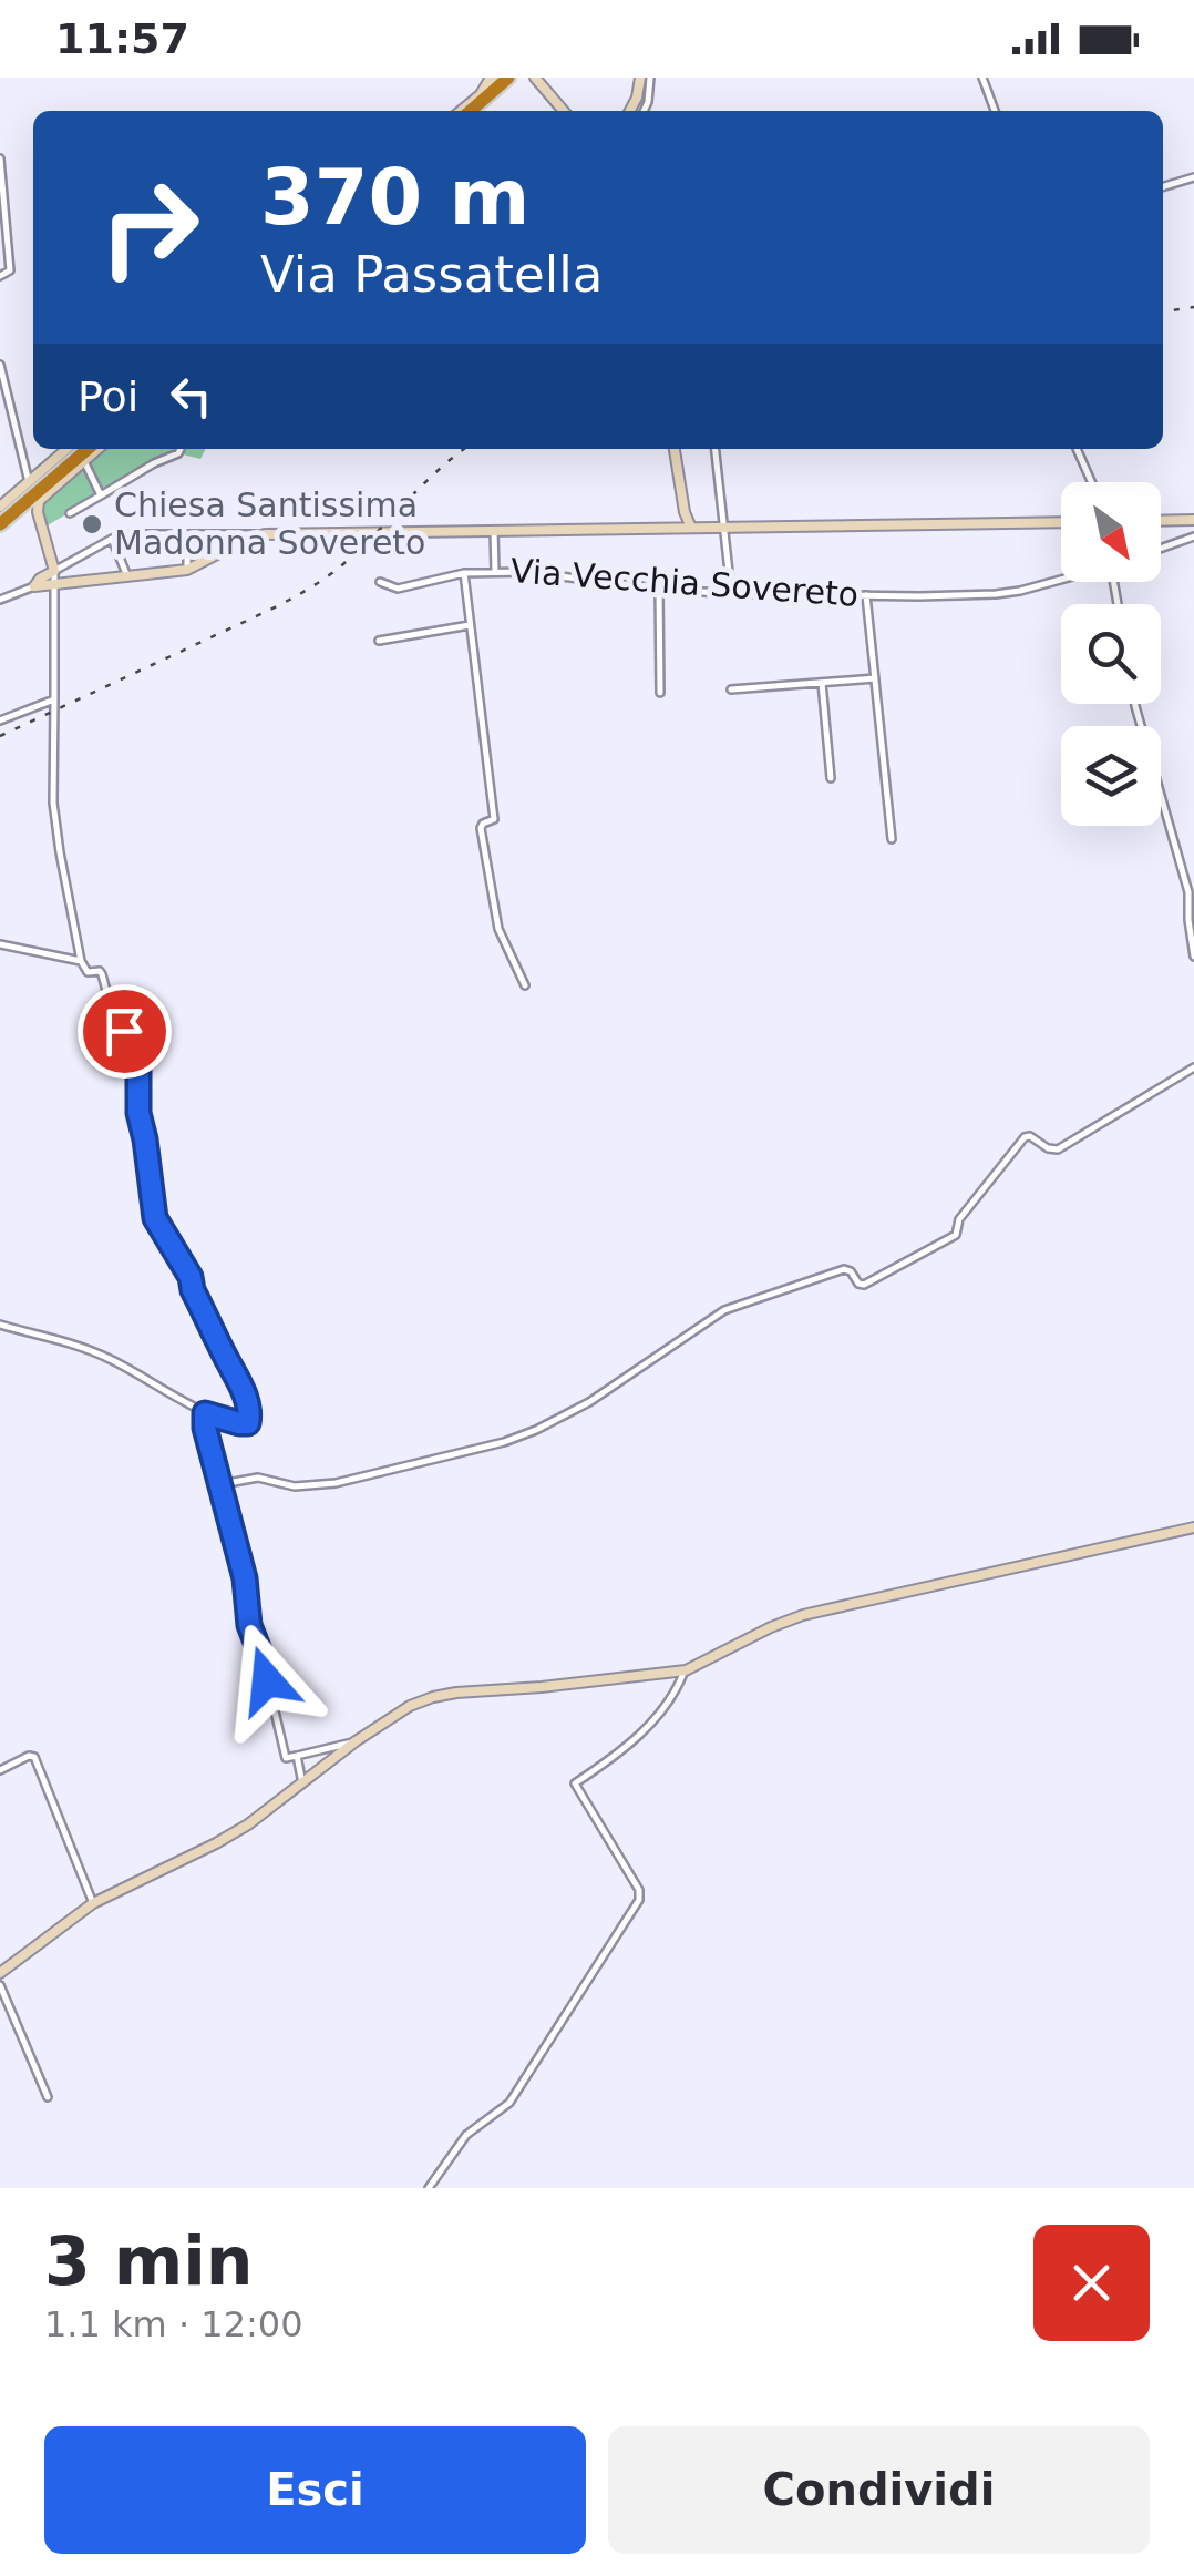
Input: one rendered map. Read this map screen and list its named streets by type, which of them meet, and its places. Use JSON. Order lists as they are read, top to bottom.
{
  "streets": {
    "street": ["Via Vecchia Sovereto"]
  },
  "places": ["Chiesa Santissima Madonna Sovereto"],
  "north": "bottom right",
  "page": {
    "status": "11:57",
    "turn": ["370 m", "Via Passatella"],
    "then": "Poi",
    "heading": ["3 min", "1.1 km · 12:00"],
    "buttons": ["Esci", "Condividi"]
  }
}
